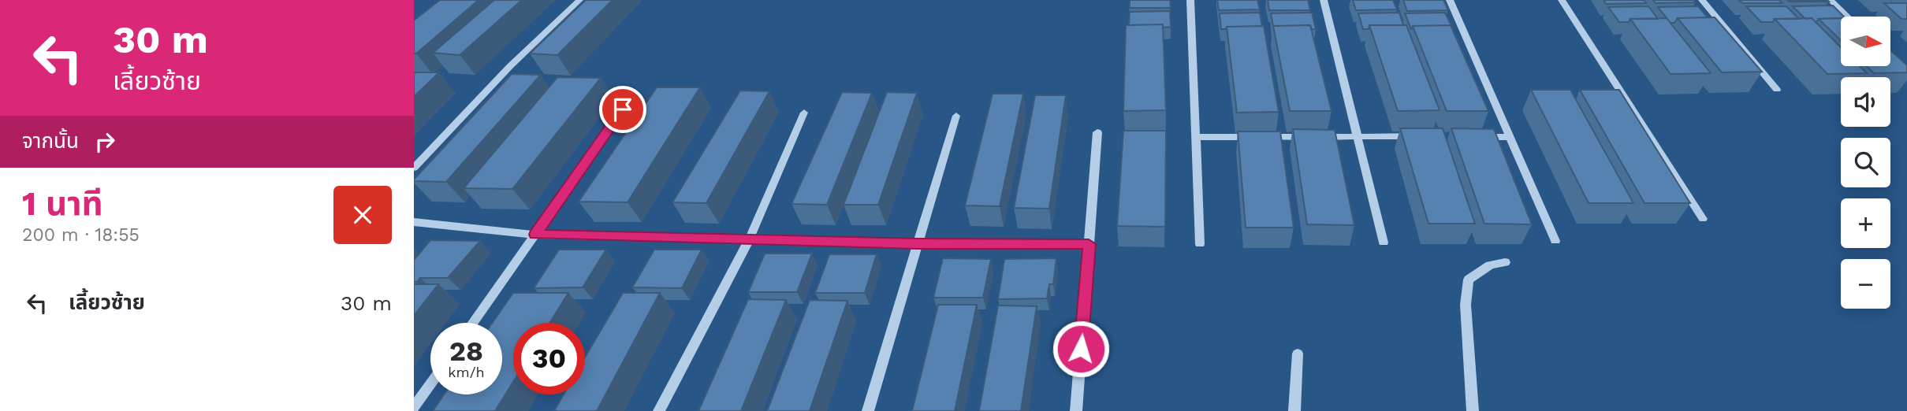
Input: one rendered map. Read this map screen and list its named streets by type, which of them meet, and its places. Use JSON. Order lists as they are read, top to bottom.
{
  "north": "right",
  "page": {
    "turn": ["30 m", "เลี้ยวซ้าย"],
    "map_buttons": ["+", "−"],
    "then": "จากนั้น",
    "heading": ["1 นาที", "200 m · 18:55"],
    "list": [
      {
        "name": "เลี้ยวซ้าย",
        "value": "30 m"
      }
    ],
    "speed": "28 km/h",
    "limit": "30"
  }
}
